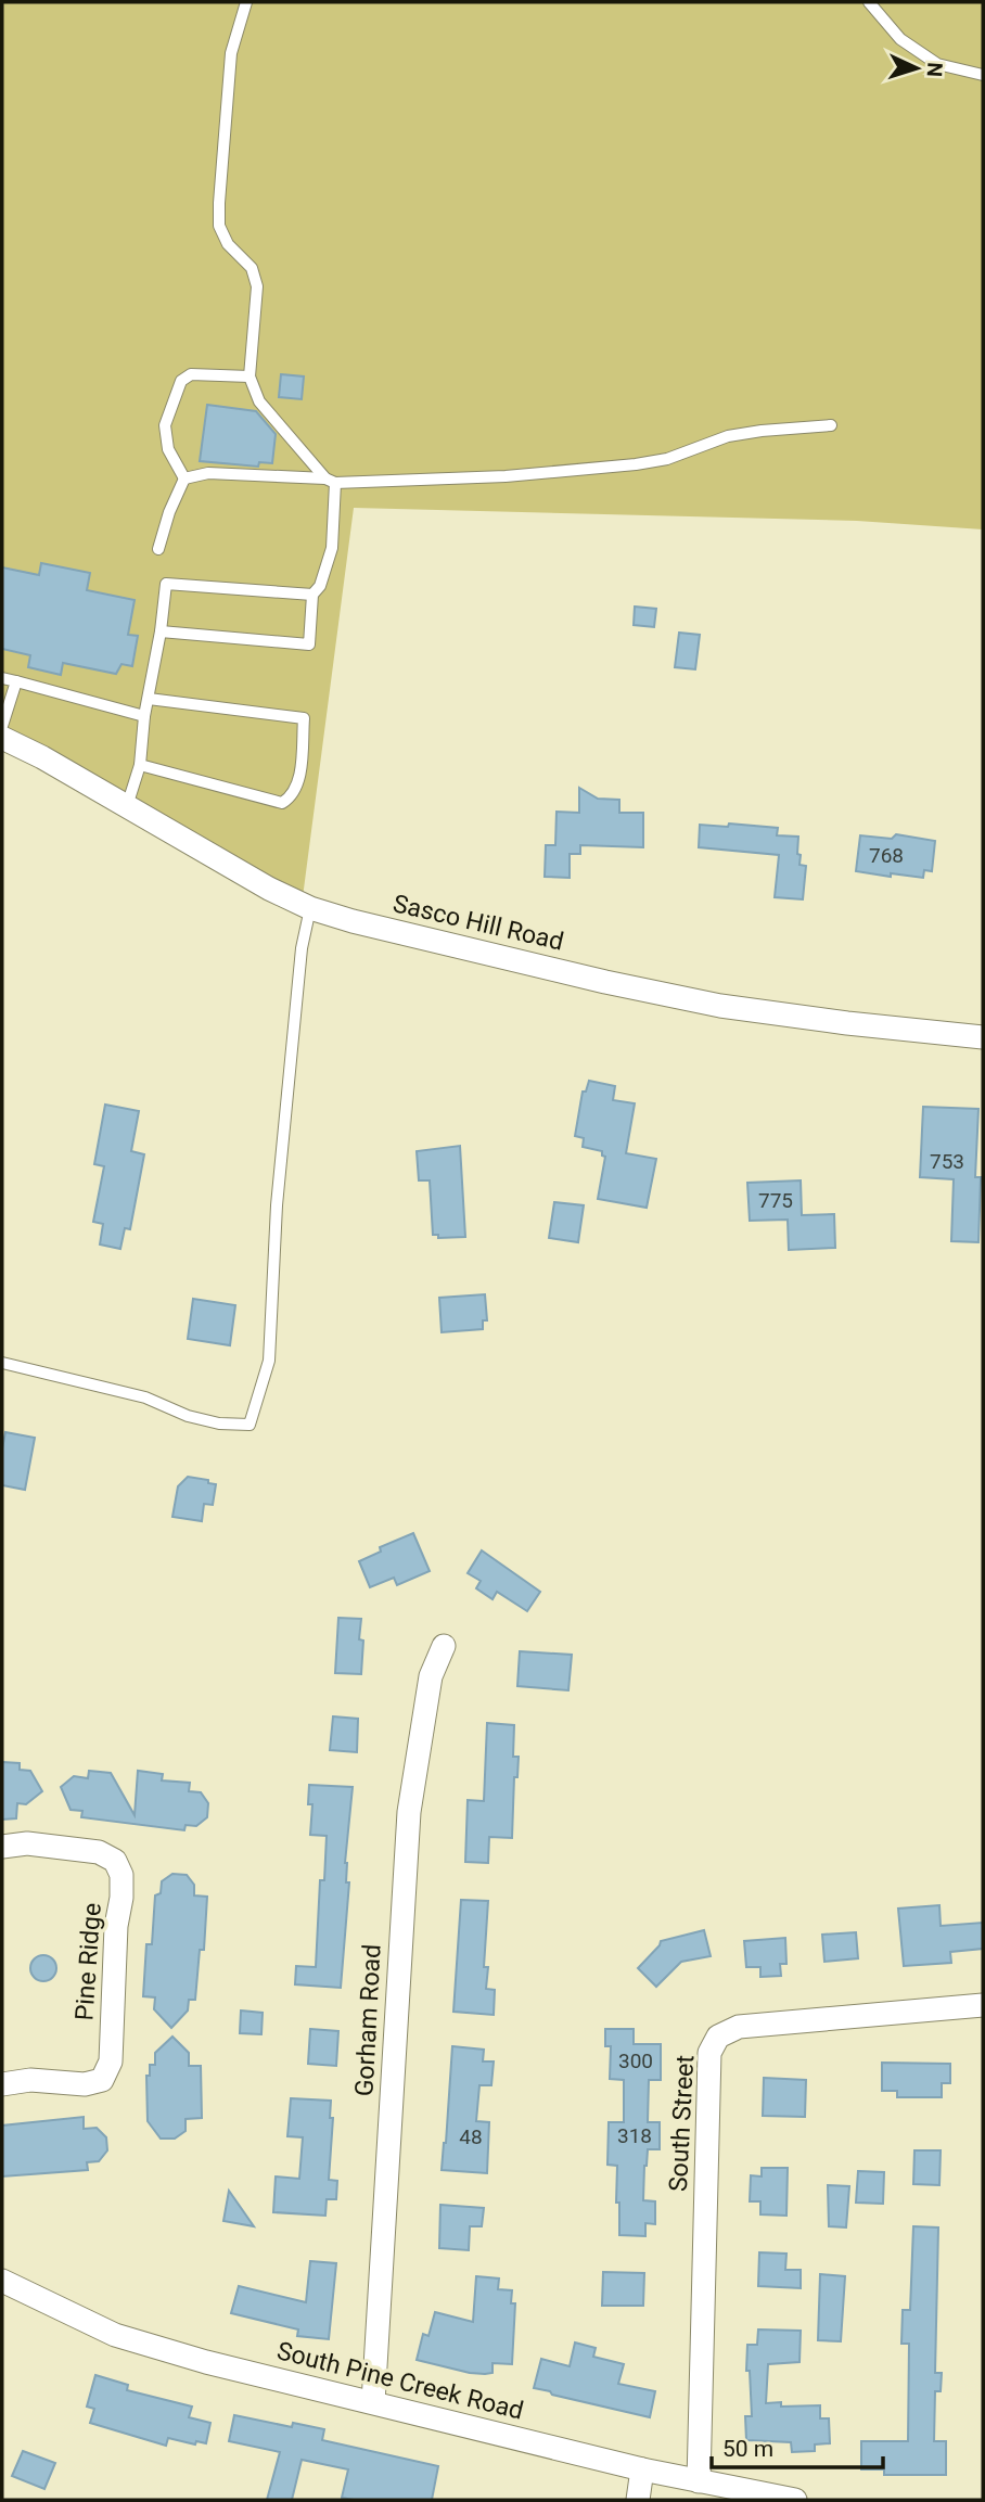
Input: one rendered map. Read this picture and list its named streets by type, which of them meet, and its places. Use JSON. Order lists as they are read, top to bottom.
{
  "streets": {
    "street": [
      "Sasco Hill Road",
      "Pine Ridge",
      "Gorham Road",
      "South Street",
      "South Pine Creek Road"
    ]
  },
  "crossings": [
    ["Gorham Road", "South Pine Creek Road"],
    ["South Street", "South Pine Creek Road"]
  ],
  "house_numbers": [
    "768",
    "753",
    "775",
    "300",
    "318",
    "48"
  ],
  "scale_bar": "50 m",
  "north": "right"
}
